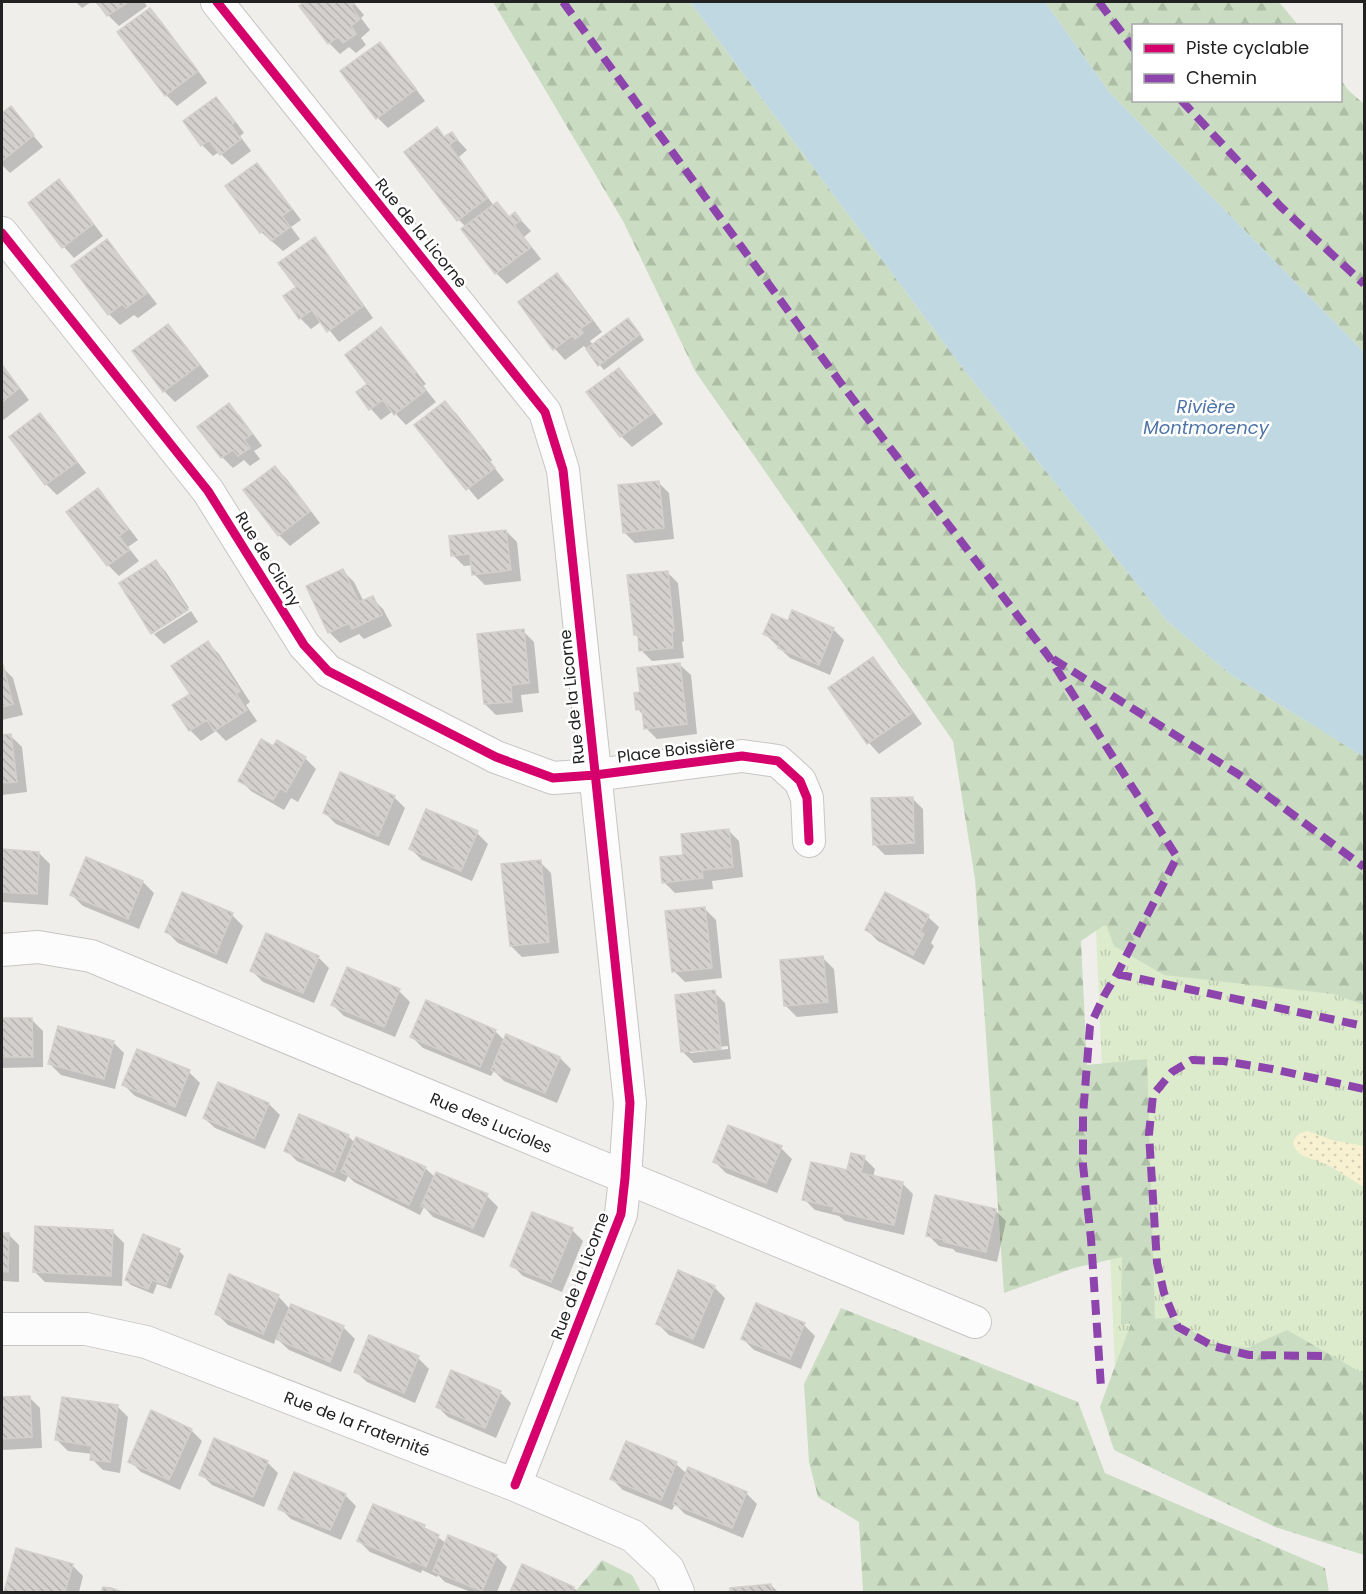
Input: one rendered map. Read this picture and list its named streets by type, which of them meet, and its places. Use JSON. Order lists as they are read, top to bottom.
{
  "streets": {
    "street": [
      "Rue de la Licorne",
      "Rue de Clichy",
      "Place Boissière",
      "Rue des Lucioles",
      "Rue de la Fraternité"
    ]
  },
  "crossings": [
    ["Rue de la Licorne", "Rue de Clichy"],
    ["Rue de la Licorne", "Place Boissière"],
    ["Rue de la Licorne", "Rue des Lucioles"],
    ["Rue de la Licorne", "Rue de la Fraternité"],
    ["Rue de Clichy", "Place Boissière"]
  ],
  "water": ["Rivière Montmorency"],
  "legend": ["Piste cyclable", "Chemin"]
}
